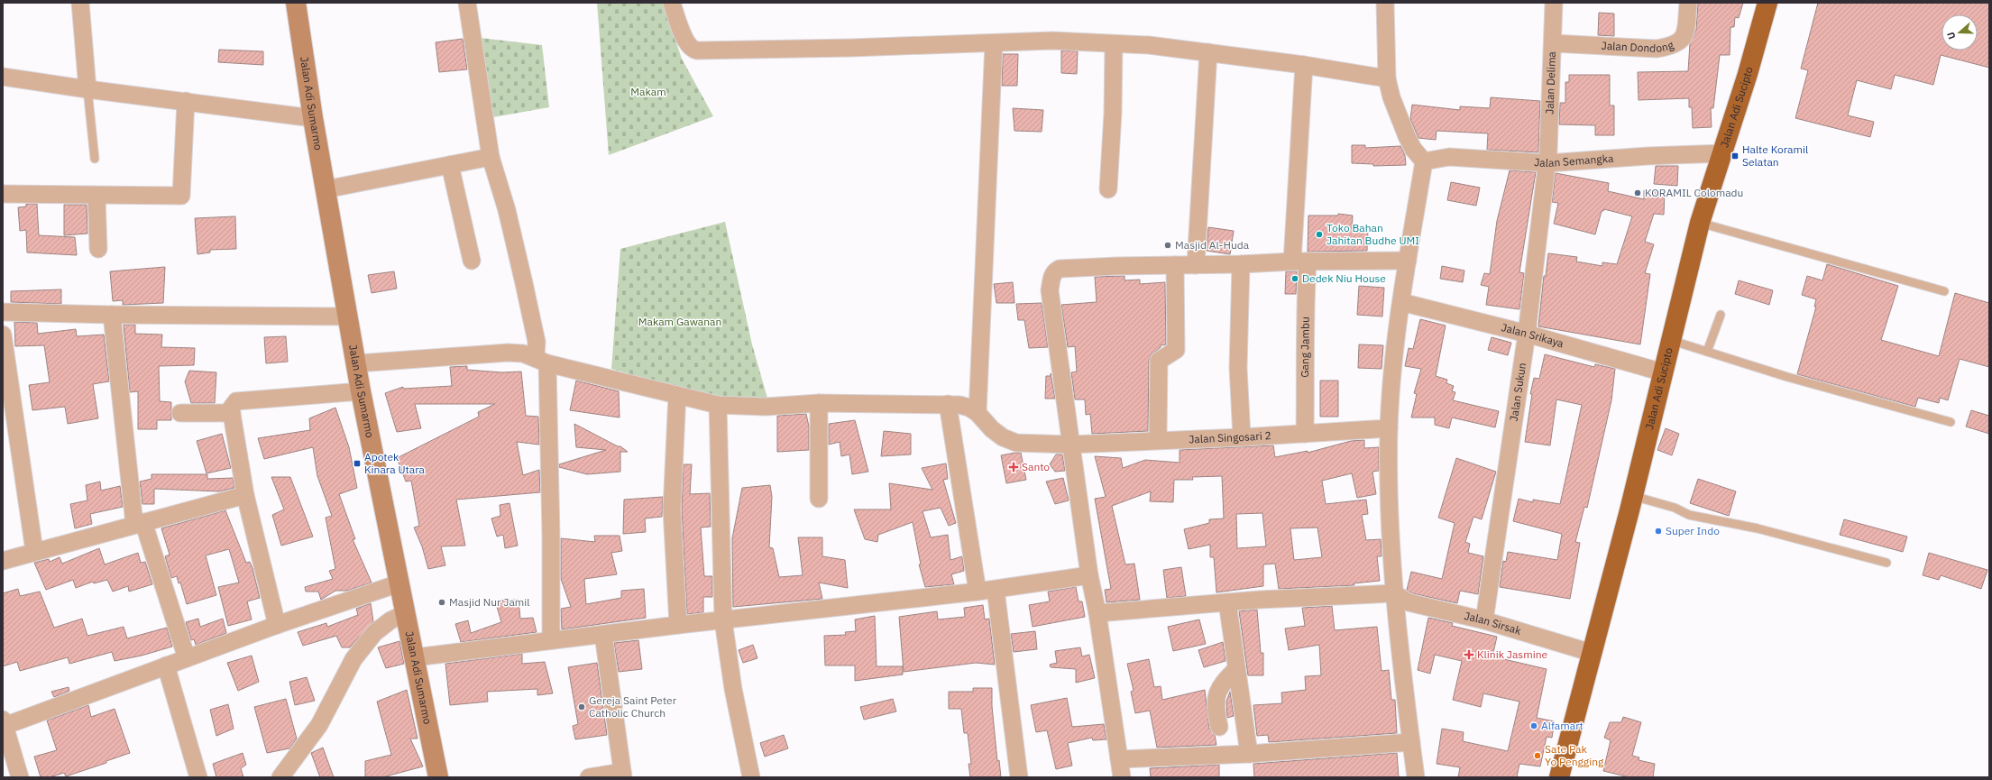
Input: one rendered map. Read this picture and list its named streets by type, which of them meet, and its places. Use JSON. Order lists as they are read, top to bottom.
{
  "streets": {
    "highway": ["Jalan Adi Sucipto"],
    "main road": ["Jalan Adi Sumarmo"],
    "street": [
      "Jalan Dondong",
      "Jalan Delima",
      "Jalan Semangka",
      "Jalan Srikaya",
      "Gang Jambu",
      "Jalan Sukun",
      "Jalan Singosari 2",
      "Jalan Sirsak"
    ]
  },
  "crossings": [
    ["Jalan Dondong", "Jalan Delima"],
    ["Jalan Delima", "Jalan Semangka"],
    ["Jalan Delima", "Jalan Sukun"],
    ["Jalan Adi Sucipto", "Jalan Semangka"],
    ["Jalan Adi Sucipto", "Jalan Srikaya"],
    ["Jalan Adi Sucipto", "Jalan Sirsak"],
    ["Jalan Semangka", "Jalan Sukun"],
    ["Jalan Srikaya", "Jalan Sukun"],
    ["Gang Jambu", "Jalan Singosari 2"],
    ["Jalan Sukun", "Jalan Sirsak"]
  ],
  "parks": ["Makam", "Makam Gawanan"],
  "places": {
    "transit": ["Halte Koramil Selatan", "Apotek Kinara Utara"],
    "other": [
      "KORAMIL Colomadu",
      "Toko Bahan Jahitan Budhe UMI",
      "Masjid Al-Huda",
      "Dedek Niu House",
      "Super Indo",
      "Masjid Nur Jamil",
      "Gereja Saint Peter Catholic Church",
      "Alfamart",
      "Sate Pak Yo Pengging"
    ],
    "health": ["Santo", "Klinik Jasmine"]
  },
  "north": "left"
}
